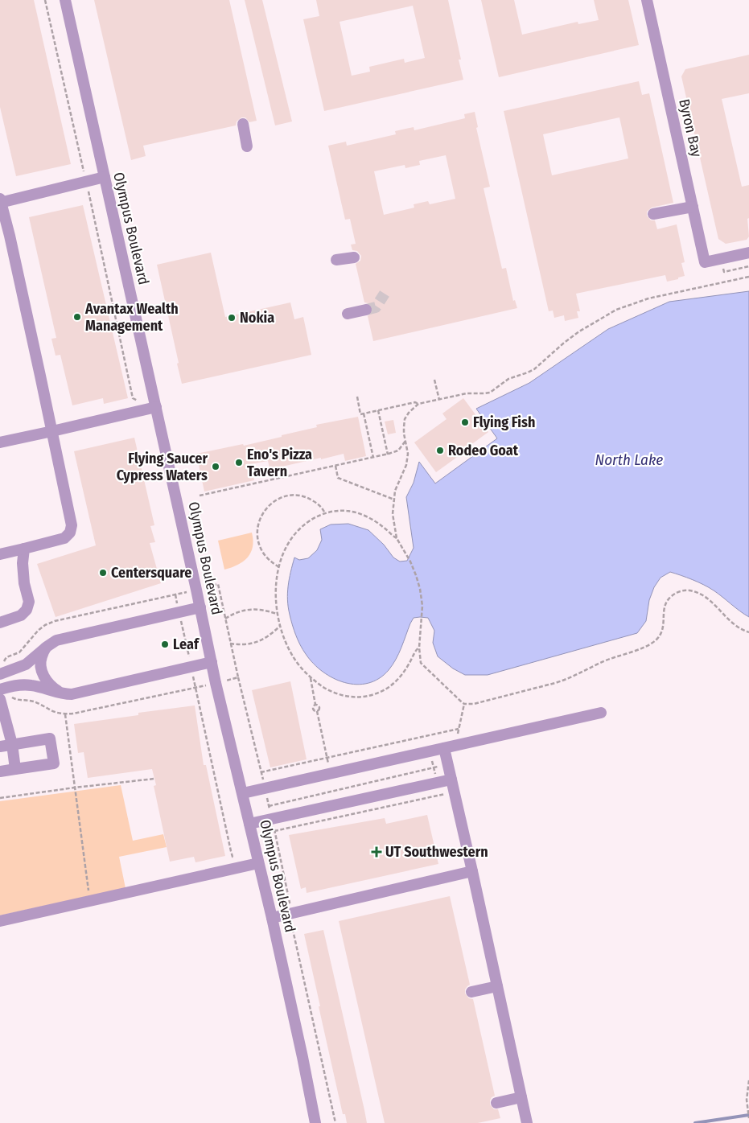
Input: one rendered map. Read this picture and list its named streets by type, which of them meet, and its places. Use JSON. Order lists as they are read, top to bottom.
{
  "streets": {
    "street": ["Byron Bay", "Olympus Boulevard"]
  },
  "water": ["North Lake"],
  "places": {
    "other": [
      "Avantax Wealth Management",
      "Nokia",
      "Flying Fish",
      "Rodeo Goat",
      "Eno's Pizza Tavern",
      "Flying Saucer Cypress Waters",
      "Centersquare",
      "Leaf"
    ],
    "health": ["UT Southwestern"]
  }
}
